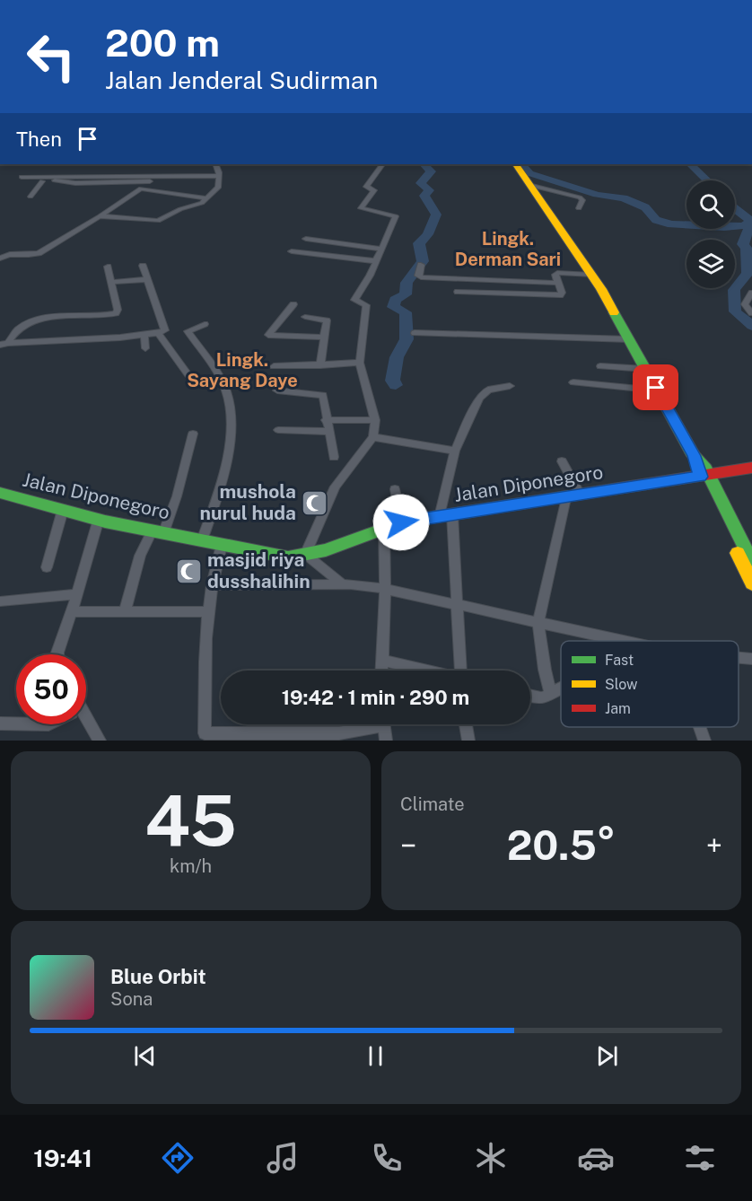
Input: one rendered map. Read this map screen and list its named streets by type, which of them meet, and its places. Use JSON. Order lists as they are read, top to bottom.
{
  "streets": {
    "main road": ["Jalan Diponegoro"]
  },
  "districts": ["Lingk. Derman Sari", "Lingk. Sayang Daye"],
  "places": {
    "mosque": ["mushola nurul huda", "masjid riya dusshalihin"]
  },
  "legend": ["Fast", "Slow", "Jam"],
  "page": {
    "turn": ["200 m", "Jalan Jenderal Sudirman"],
    "then": "Then",
    "limit": "50",
    "trip": "19:42 · 1 min · 290 m",
    "tile": [
      ["45", "km/h"],
      "Climate"
    ],
    "heat": ["−", "20.5°", "+"],
    "song": ["Blue Orbit", "Sona"],
    "tabs": "19:41"
  }
}
